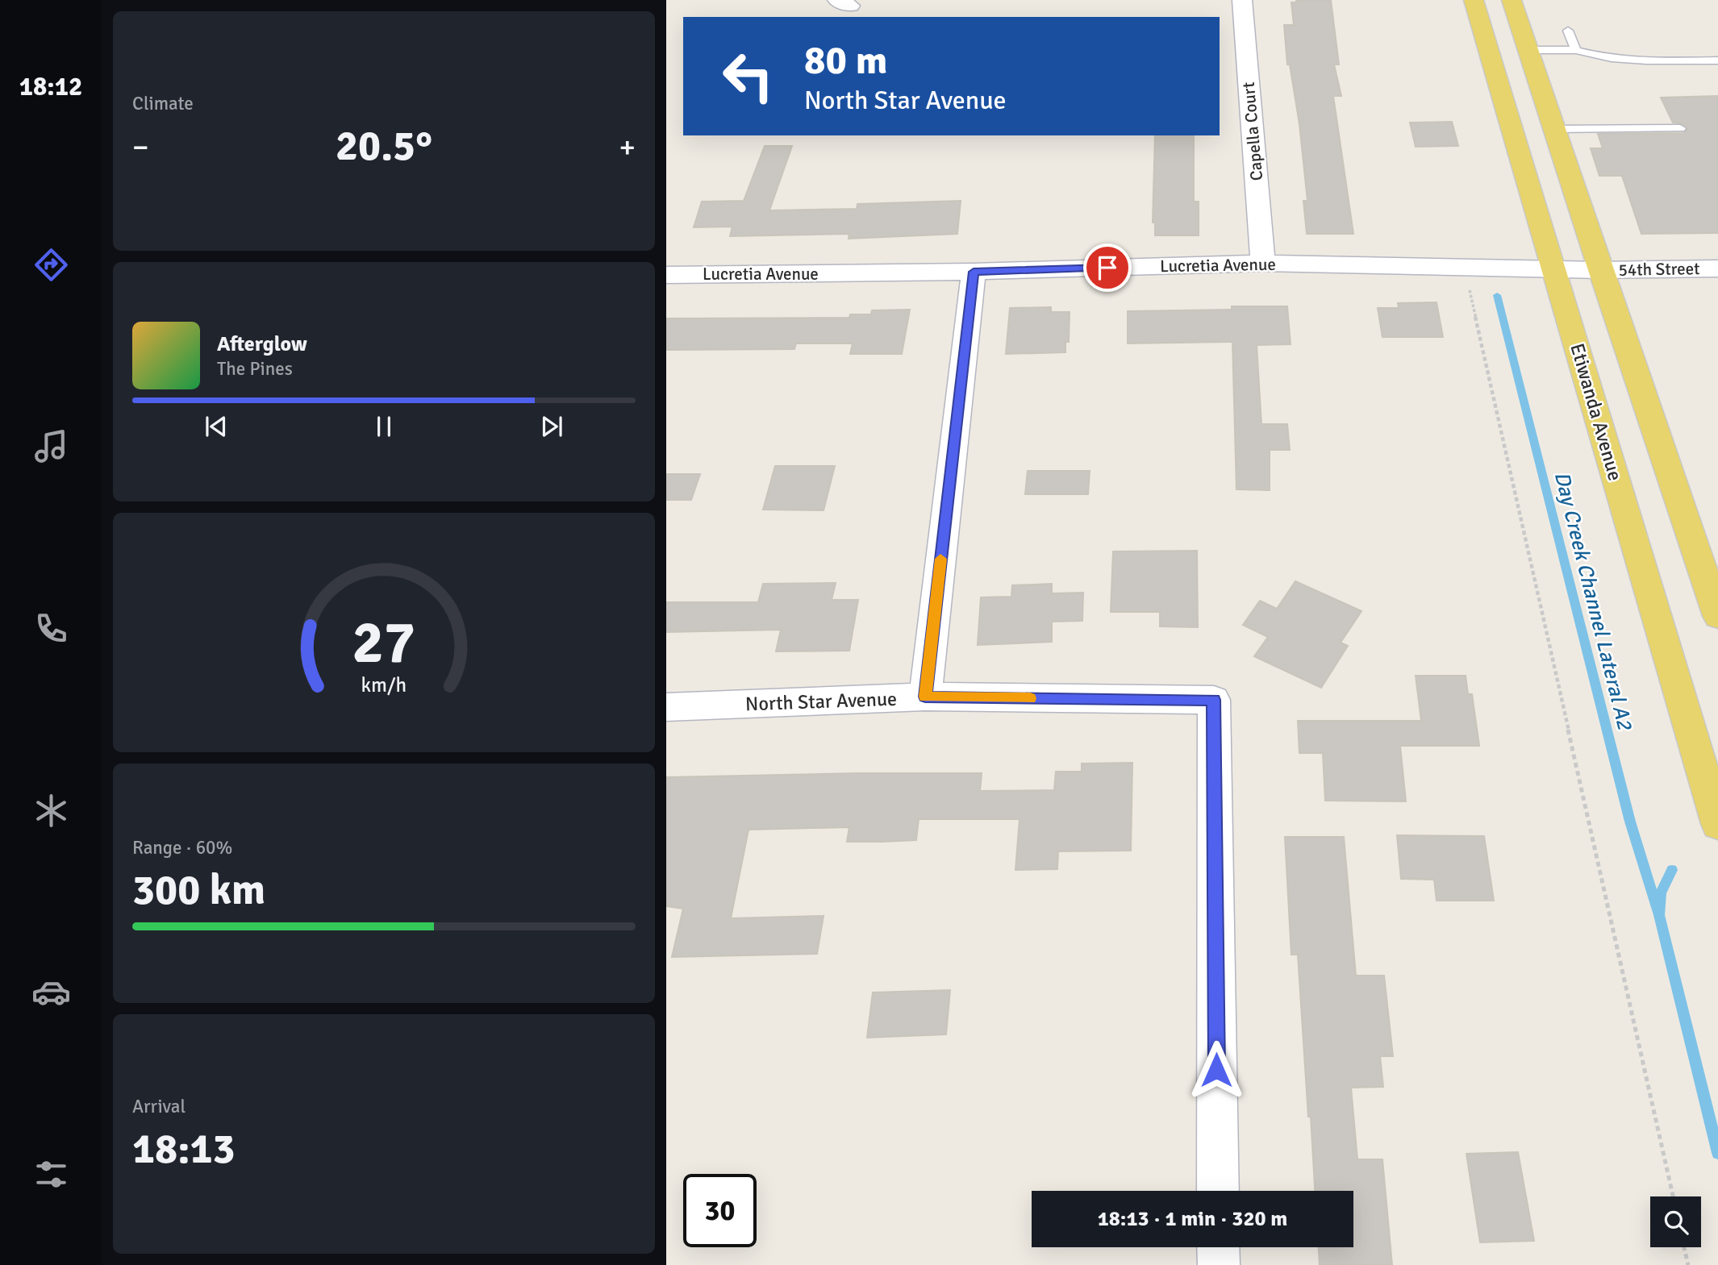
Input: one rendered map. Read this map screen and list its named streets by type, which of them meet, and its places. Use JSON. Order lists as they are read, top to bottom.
{
  "streets": {
    "main road": ["Etiwanda Avenue"],
    "street": [
      "Capella Court",
      "Lucretia Avenue",
      "54th Street",
      "North Star Avenue"
    ]
  },
  "crossings": [
    ["Capella Court", "Lucretia Avenue"],
    ["Lucretia Avenue", "54th Street"],
    ["Lucretia Avenue", "Etiwanda Avenue"]
  ],
  "water": ["Day Creek Channel Lateral A2"],
  "page": {
    "tabs": "18:12",
    "tile": [
      "Climate",
      ["Range · 60%", "300 km"],
      ["Arrival", "18:13"]
    ],
    "turn": ["80 m", "North Star Avenue"],
    "heat": ["−", "20.5°", "+"],
    "song": ["Afterglow", "The Pines"],
    "limit": "30",
    "trip": "18:13 · 1 min · 320 m",
    "gauge": ["27", "km/h"]
  }
}
